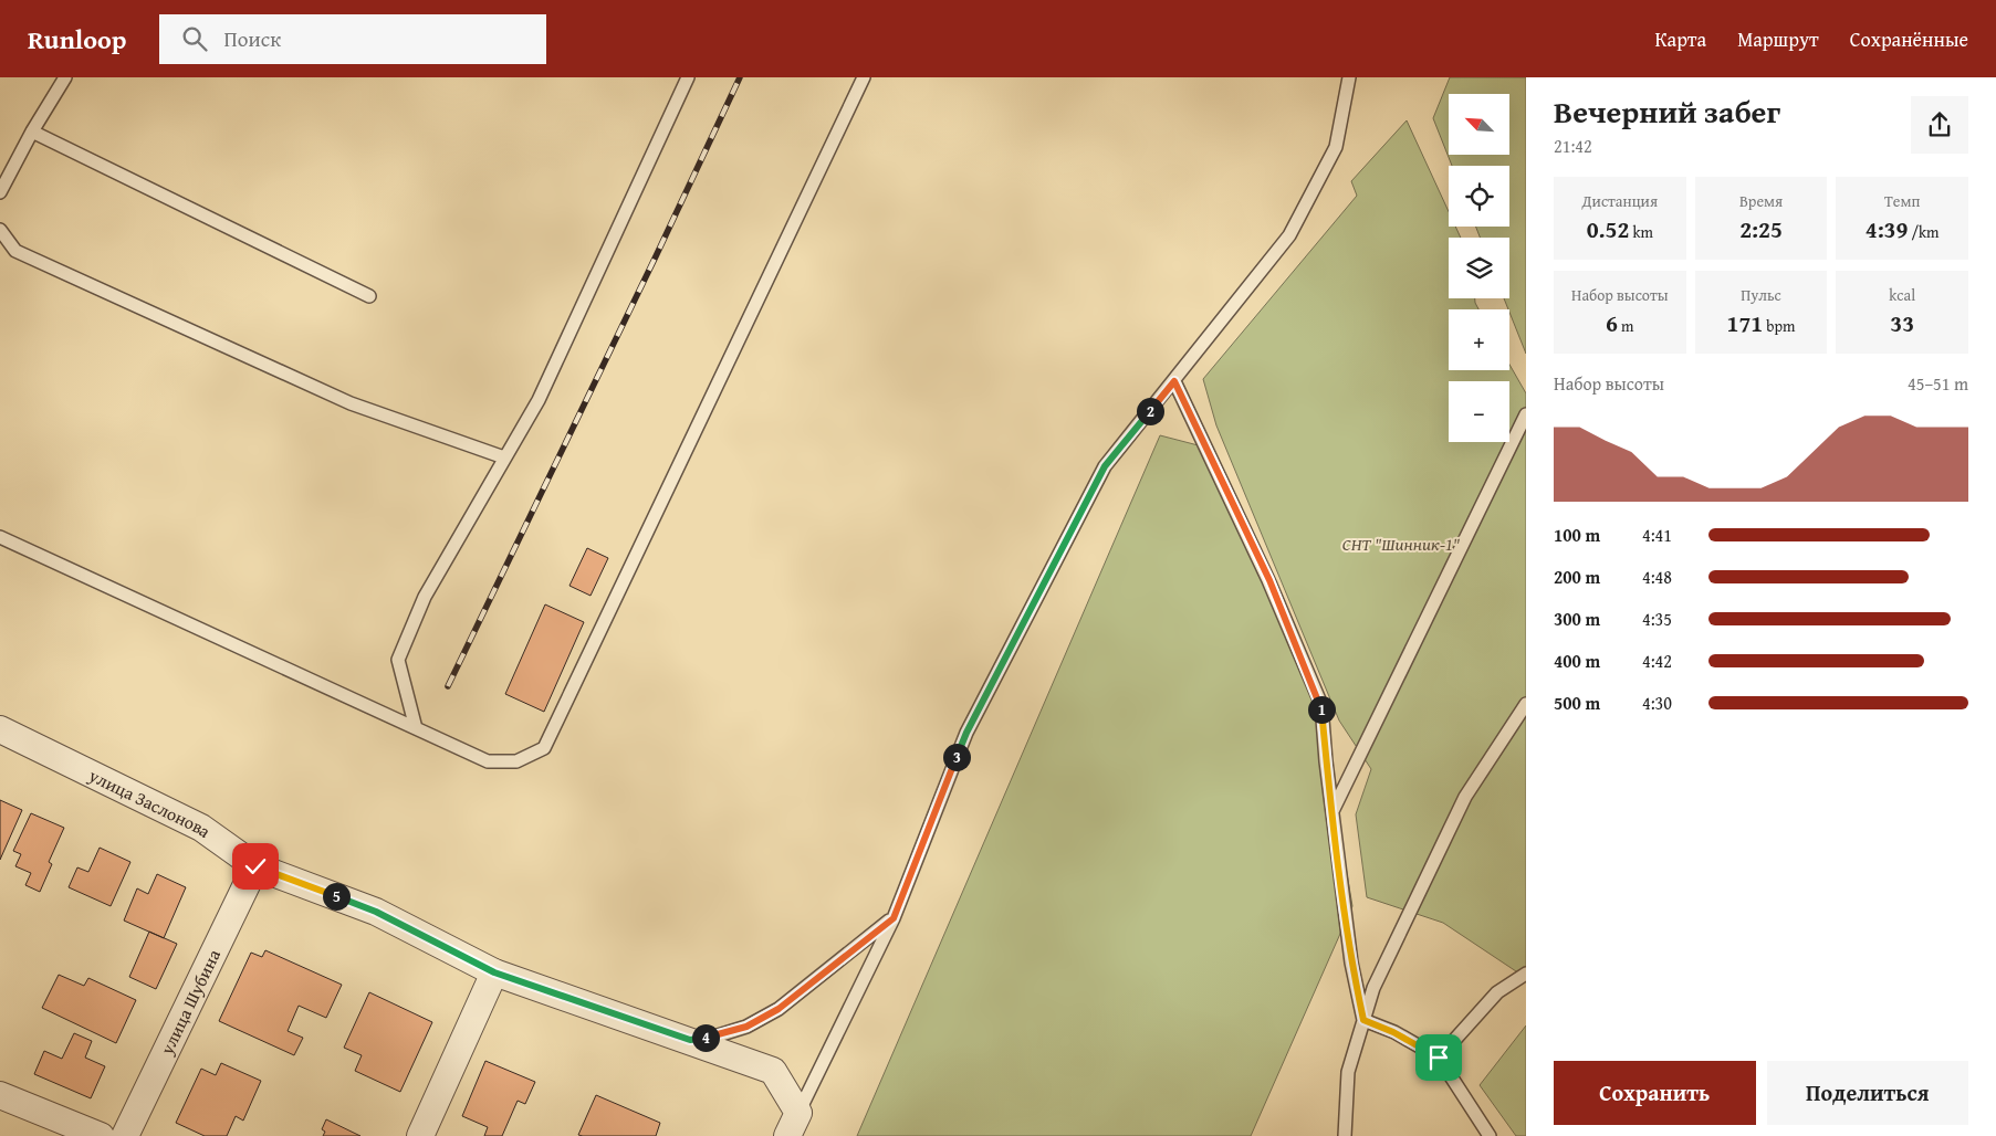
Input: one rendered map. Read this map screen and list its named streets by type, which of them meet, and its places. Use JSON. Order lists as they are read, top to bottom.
{
  "streets": {
    "street": ["улица Заслонова", "улица Шубина"]
  },
  "crossings": [
    ["улица Заслонова", "улица Шубина"]
  ],
  "parks": ["СНТ \"Шинник-1\""],
  "north": "top left",
  "page": {
    "header": "Runloop",
    "search": "Поиск",
    "nav": ["Карта", "Маршрут", "Сохранённые"],
    "heading": ["Вечерний забег", "21:42"],
    "map_buttons": ["+", "−"],
    "stats": [
      ["Дистанция", "0.52 km"],
      ["Время", "2:25"],
      ["Темп", "4:39 /km"],
      ["Набор высоты", "6 m"],
      ["Пульс", "171 bpm"],
      ["kcal", "33"]
    ],
    "chart": ["Набор высоты", "45–51 m"],
    "pins": [
      "2",
      "1",
      "3",
      "5",
      "4"
    ],
    "list": [
      {
        "name": "100 m",
        "note": "4:41"
      },
      {
        "name": "200 m",
        "note": "4:48"
      },
      {
        "name": "300 m",
        "note": "4:35"
      },
      {
        "name": "400 m",
        "note": "4:42"
      },
      {
        "name": "500 m",
        "note": "4:30"
      }
    ],
    "buttons": ["Сохранить", "Поделиться"]
  }
}
